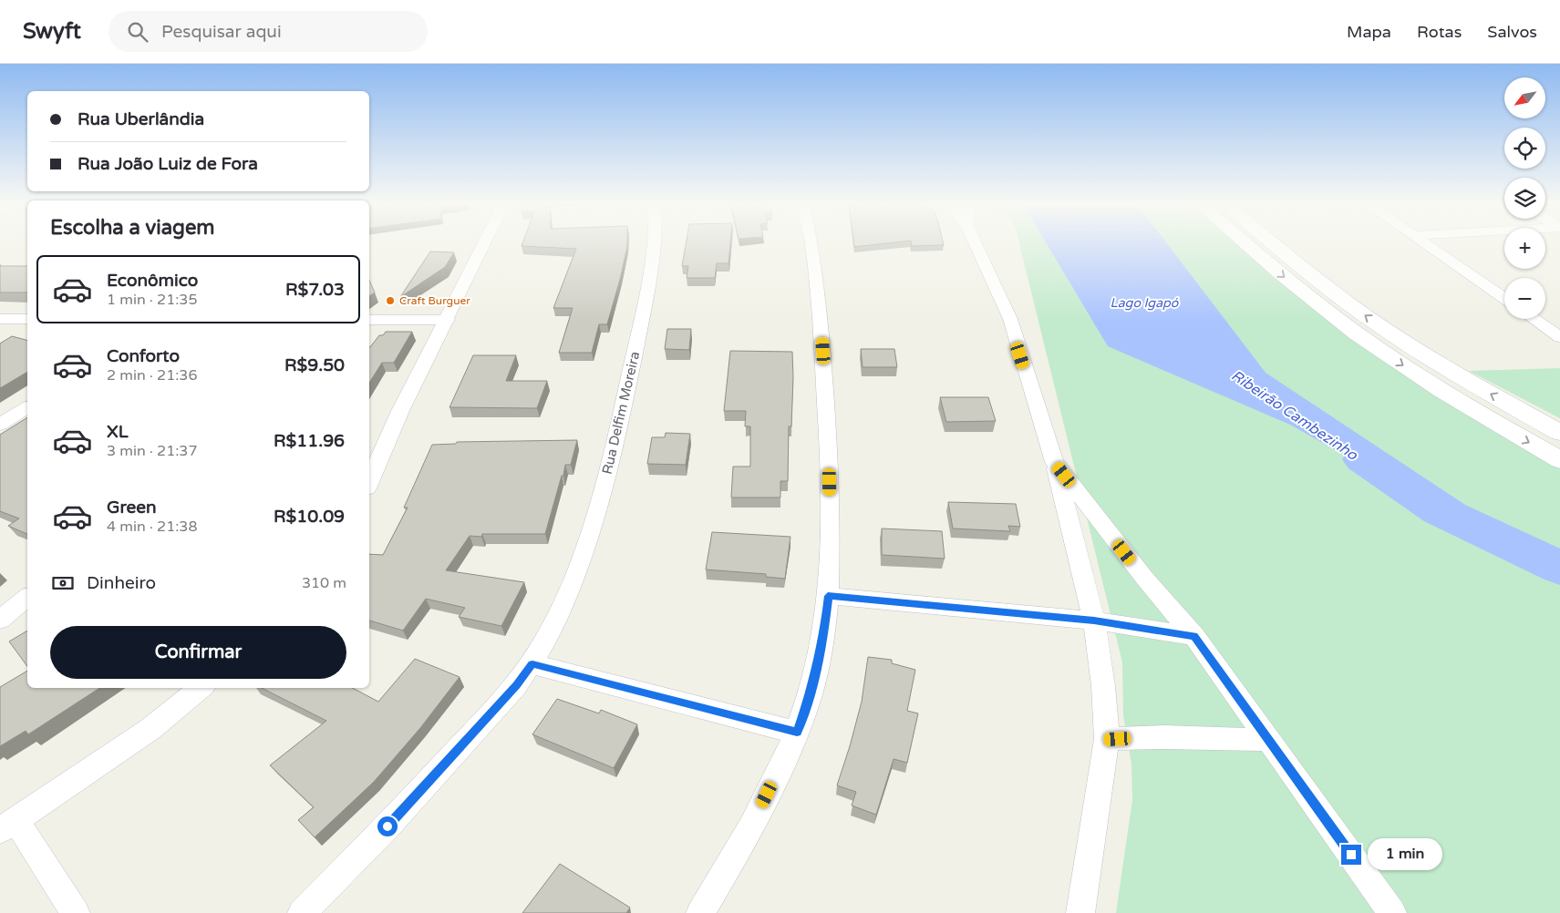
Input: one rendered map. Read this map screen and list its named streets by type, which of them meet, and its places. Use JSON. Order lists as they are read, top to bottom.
{
  "streets": {
    "street": ["Rua Delfim Moreira"]
  },
  "water": ["Lago Igapó", "Ribeirão Cambezinho"],
  "places": ["Craft Burguer"],
  "north": "bottom left",
  "page": {
    "header": "Swyft",
    "search": "Pesquisar aqui",
    "nav": ["Mapa", "Rotas", "Salvos"],
    "map_buttons": ["+", "−"],
    "banner": ["Rua Uberlândia", "Rua João Luiz de Fora"],
    "heading": "Escolha a viagem",
    "list": [
      {
        "name": "Econômico",
        "note": "1 min · 21:35",
        "value": "R$7.03"
      },
      {
        "name": "Conforto",
        "note": "2 min · 21:36",
        "value": "R$9.50"
      },
      {
        "name": "XL",
        "note": "3 min · 21:37",
        "value": "R$11.96"
      },
      {
        "name": "Green",
        "note": "4 min · 21:38",
        "value": "R$10.09"
      }
    ],
    "pay": ["Dinheiro", "310 m"],
    "buttons": "Confirmar",
    "bubble": "1 min"
  }
}
